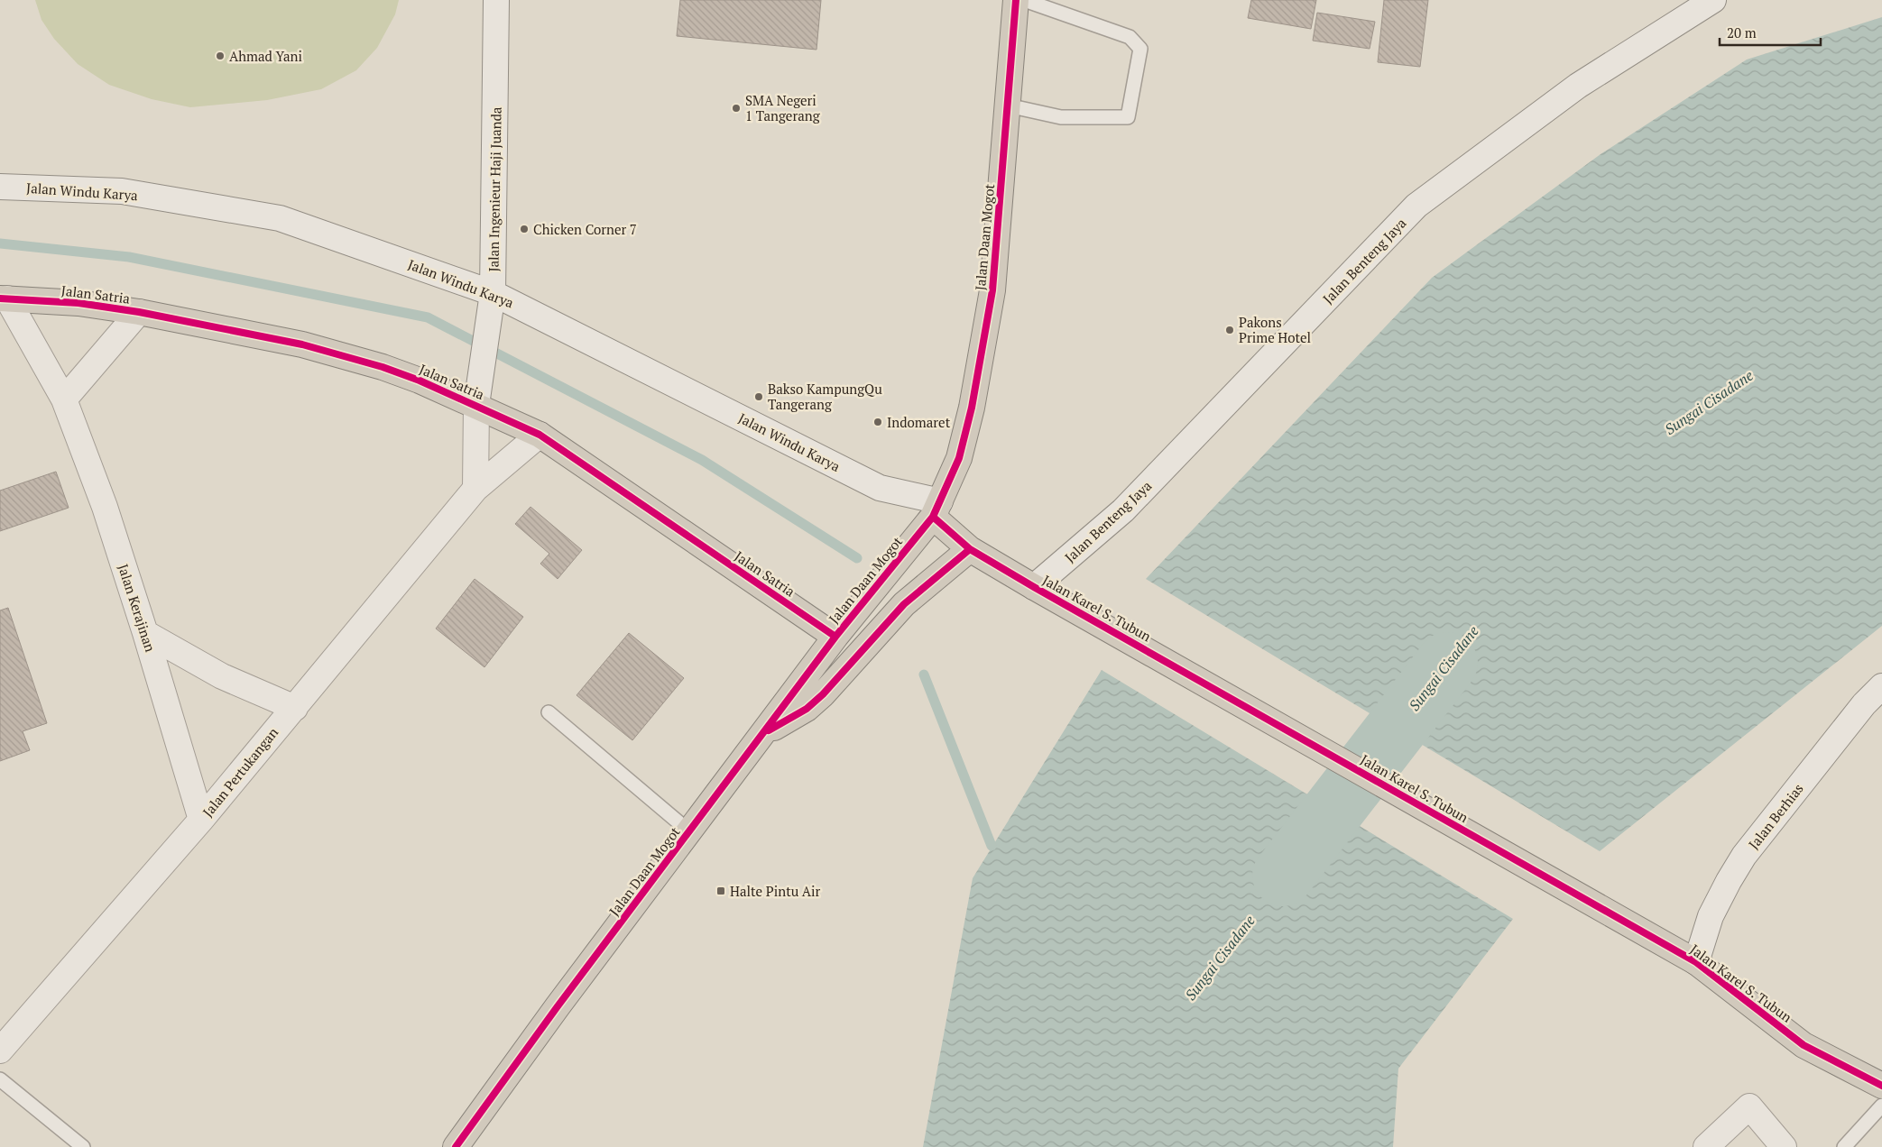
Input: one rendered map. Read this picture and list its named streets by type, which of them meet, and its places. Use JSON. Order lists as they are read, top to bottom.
{
  "streets": {
    "highway": ["Jalan Daan Mogot", "Jalan Satria", "Jalan Karel S. Tubun"],
    "street": [
      "Jalan Ingenieur Haji Juanda",
      "Jalan Windu Karya",
      "Jalan Benteng Jaya",
      "Jalan Kerajinan",
      "Jalan Pertukangan",
      "Jalan Berhias"
    ]
  },
  "crossings": [
    ["Jalan Ingenieur Haji Juanda", "Jalan Windu Karya"],
    ["Jalan Ingenieur Haji Juanda", "Jalan Satria"],
    ["Jalan Windu Karya", "Jalan Daan Mogot"],
    ["Jalan Windu Karya", "Jalan Karel S. Tubun"],
    ["Jalan Daan Mogot", "Jalan Satria"],
    ["Jalan Daan Mogot", "Jalan Karel S. Tubun"],
    ["Jalan Benteng Jaya", "Jalan Karel S. Tubun"],
    ["Jalan Satria", "Jalan Kerajinan"],
    ["Jalan Satria", "Jalan Pertukangan"],
    ["Jalan Kerajinan", "Jalan Pertukangan"],
    ["Jalan Karel S. Tubun", "Jalan Berhias"]
  ],
  "water": ["Sungai Cisadane"],
  "places": {
    "other": [
      "Ahmad Yani",
      "SMA Negeri 1 Tangerang",
      "Chicken Corner 7",
      "Pakons Prime Hotel",
      "Bakso KampungQu Tangerang",
      "Indomaret"
    ],
    "transit": ["Halte Pintu Air"]
  },
  "scale_bar": "20 m"
}
